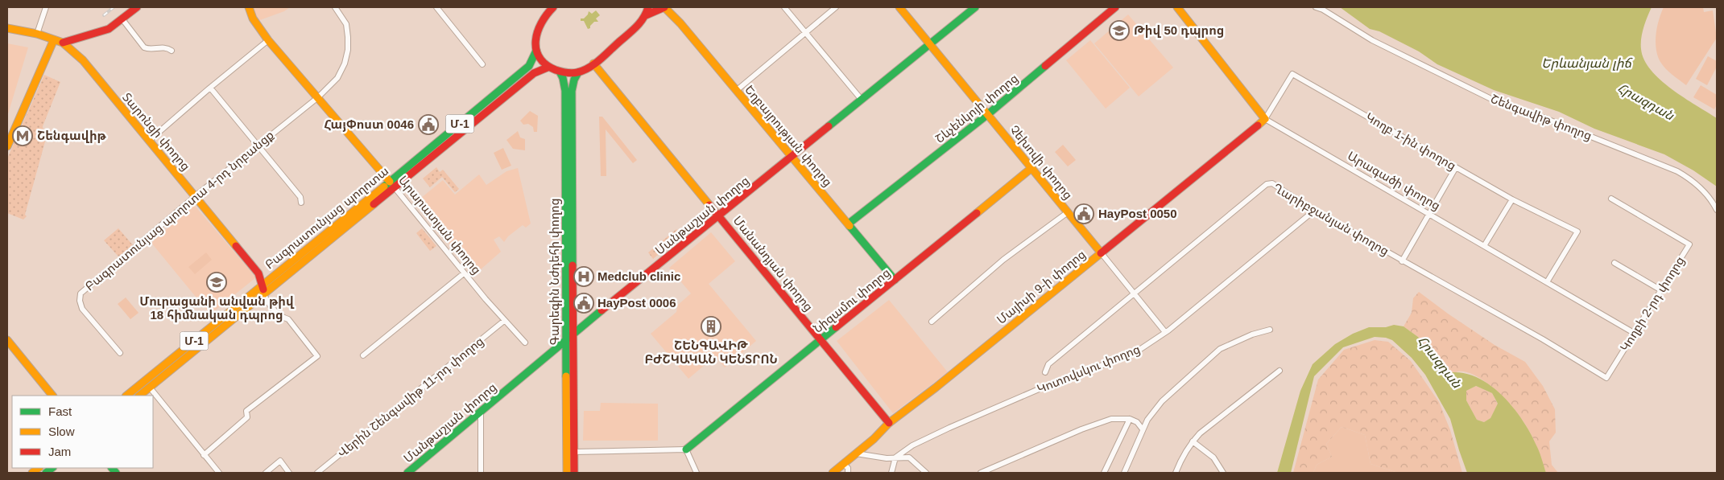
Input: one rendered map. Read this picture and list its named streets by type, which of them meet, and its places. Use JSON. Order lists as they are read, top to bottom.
{
  "streets": {
    "street": [
      "Շևչենկոյի փողոց",
      "Շենգավիթ փողոց",
      "Մ-1",
      "Տարոնցի փողոց",
      "Եղբայրության փողոց",
      "Կողբ 1-ին փողոց",
      "Չեխովի փողոց",
      "Արագածի փողոց",
      "Բագրատունյաց պողոտա 4-րդ նրբանցք",
      "Մանթաշյան փողոց",
      "Բագրատունյաց պողոտա",
      "Ղարիբջանյան փողոց",
      "Արարատյան փողոց",
      "Մանանդյան փողոց",
      "Գարեգին Նժդեհի փողոց",
      "Մայիսի 9-ի փողոց",
      "Նիզամու փողոց",
      "Կողբի 2-րդ փողոց",
      "Կոտովսկու փողոց",
      "Վերին Շենգավիթ 11-րդ փողոց"
    ]
  },
  "crossings": [
    ["Շևչենկոյի փողոց", "Եղբայրության փողոց"],
    ["Շևչենկոյի փողոց", "Չեխովի փողոց"],
    ["Տարոնցի փողոց", "Բագրատունյաց պողոտա 4-րդ նրբանցք"],
    ["Տարոնցի փողոց", "Բագրատունյաց պողոտա"],
    ["Եղբայրության փողոց", "Մանթաշյան փողոց"],
    ["Եղբայրության փողոց", "Նիզամու փողոց"],
    ["Կողբ 1-ին փողոց", "Արագածի փողոց"],
    ["Կողբ 1-ին փողոց", "Մայիսի 9-ի փողոց"],
    ["Չեխովի փողոց", "Մանթաշյան փողոց"],
    ["Չեխովի փողոց", "Ղարիբջանյան փողոց"],
    ["Չեխովի փողոց", "Մայիսի 9-ի փողոց"],
    ["Չեխովի փողոց", "Նիզամու փողոց"],
    ["Չեխովի փողոց", "Կոտովսկու փողոց"],
    ["Արագածի փողոց", "Մայիսի 9-ի փողոց"],
    ["Արագածի փողոց", "Կողբի 2-րդ փողոց"],
    ["Բագրատունյաց պողոտա 4-րդ նրբանցք", "Արարատյան փողոց"],
    ["Մանթաշյան փողոց", "Մանանդյան փողոց"],
    ["Մանթաշյան փողոց", "Գարեգին Նժդեհի փողոց"],
    ["Բագրատունյաց պողոտա", "Արարատյան փողոց"],
    ["Ղարիբջանյան փողոց", "Կողբի 2-րդ փողոց"],
    ["Ղարիբջանյան փողոց", "Կոտովսկու փողոց"],
    ["Արարատյան փողոց", "Վերին Շենգավիթ 11-րդ փողոց"],
    ["Մանանդյան փողոց", "Մայիսի 9-ի փողոց"],
    ["Մանանդյան փողոց", "Նիզամու փողոց"]
  ],
  "water": ["Երևանյան լիճ", "Հրազդան"],
  "places": {
    "school or university": ["Թիվ 50 դպրոց", "Մուրացանի անվան թիվ 18 հիմնական դպրոց"],
    "public building": ["ՀայՓոստ 0046", "HayPost 0050", "HayPost 0006"],
    "metro station": ["Շենգավիթ"],
    "hospital": ["Medclub clinic"],
    "building": ["ՇԵՆԳԱՎԻԹ ԲԺՇԿԱԿԱՆ ԿԵՆՏՐՈՆ"]
  },
  "legend": ["Fast", "Slow", "Jam"]
}
